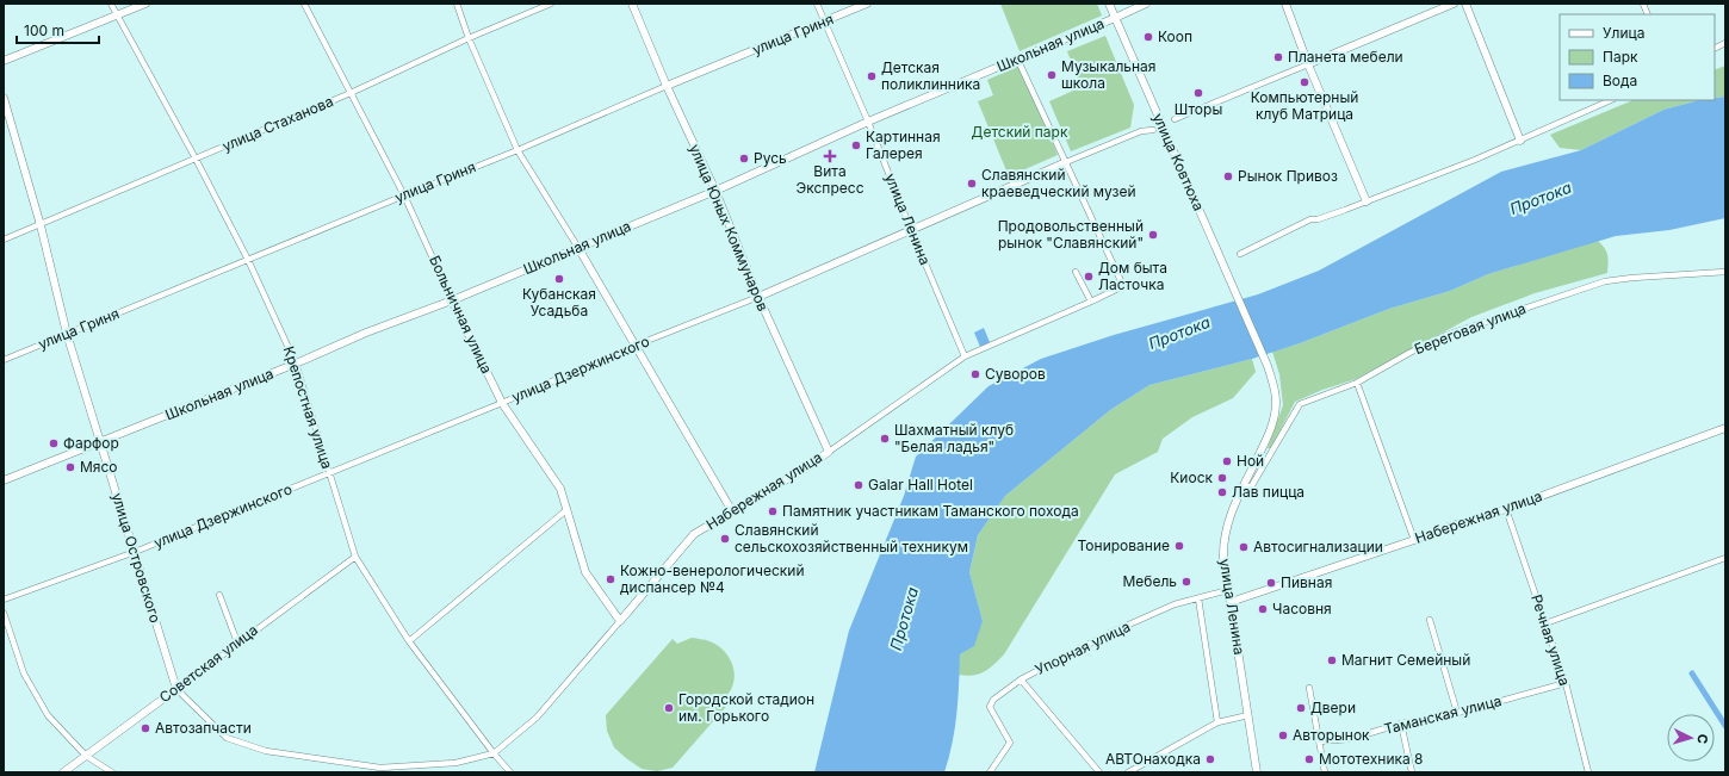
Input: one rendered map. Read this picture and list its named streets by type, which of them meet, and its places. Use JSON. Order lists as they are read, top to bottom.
{
  "streets": {
    "street": [
      "улица Гриня",
      "Школьная улица",
      "улица Стаханова",
      "улица Ковтюха",
      "улица Ленина",
      "улица Юных Коммунаров",
      "Больничная улица",
      "Береговая улица",
      "улица Дзержинского",
      "Крепостная улица",
      "Набережная улица",
      "улица Островского",
      "Речная улица",
      "Упорная улица",
      "Советская улица",
      "Таманская улица"
    ]
  },
  "crossings": [
    ["улица Гриня", "улица Ленина"],
    ["улица Гриня", "улица Юных Коммунаров"],
    ["улица Гриня", "Больничная улица"],
    ["улица Гриня", "Крепостная улица"],
    ["улица Гриня", "улица Островского"],
    ["Школьная улица", "улица Ковтюха"],
    ["Школьная улица", "улица Ленина"],
    ["Школьная улица", "улица Юных Коммунаров"],
    ["Школьная улица", "Больничная улица"],
    ["Школьная улица", "Крепостная улица"],
    ["Школьная улица", "улица Островского"],
    ["улица Стаханова", "Больничная улица"],
    ["улица Стаханова", "Крепостная улица"],
    ["улица Стаханова", "улица Островского"],
    ["улица Ковтюха", "улица Ленина"],
    ["улица Ленина", "Береговая улица"],
    ["улица Ленина", "улица Дзержинского"],
    ["улица Ленина", "Набережная улица"],
    ["улица Ленина", "Упорная улица"],
    ["улица Юных Коммунаров", "улица Дзержинского"],
    ["улица Юных Коммунаров", "Набережная улица"],
    ["Больничная улица", "улица Дзержинского"],
    ["Больничная улица", "Набережная улица"],
    ["улица Дзержинского", "Крепостная улица"],
    ["улица Дзержинского", "Набережная улица"],
    ["улица Дзержинского", "улица Островского"],
    ["Крепостная улица", "Набережная улица"],
    ["Крепостная улица", "улица Островского"],
    ["Крепостная улица", "Советская улица"],
    ["Набережная улица", "улица Островского"],
    ["Набережная улица", "Речная улица"],
    ["улица Островского", "Советская улица"],
    ["Речная улица", "Таманская улица"]
  ],
  "water": ["Протока"],
  "parks": ["Детский парк"],
  "places": {
    "other": [
      "Кооп",
      "Планета мебели",
      "Музыкальная школа",
      "Детская поликлинника",
      "Компьютерный клуб Матрица",
      "Шторы",
      "Картинная Галерея",
      "Русь",
      "Рынок Привоз",
      "Славянский краеведческий музей",
      "Продовольственный рынок \"Славянский\"",
      "Дом быта Ласточка",
      "Кубанская Усадьба",
      "Суворов",
      "Шахматный клуб \"Белая ладья\"",
      "Фарфор",
      "Ной",
      "Мясо",
      "Киоск",
      "Galar Hall Hotel",
      "Лав пицца",
      "Памятник участникам Таманского похода",
      "Славянский сельскохозяйственный техникум",
      "Тонирование",
      "Автосигнализации",
      "Кожно-венерологический диспансер №4",
      "Мебель",
      "Пивная",
      "Часовня",
      "Магнит Семейный",
      "Городской cтадион им. Горького",
      "Двери",
      "Автозапчасти",
      "Авторынок",
      "АВТОнаходка",
      "Мототехника 8"
    ],
    "health": ["Вита Экспресс"]
  },
  "legend": ["Улица", "Парк", "Вода"],
  "scale_bar": "100 m",
  "north": "right"
}
